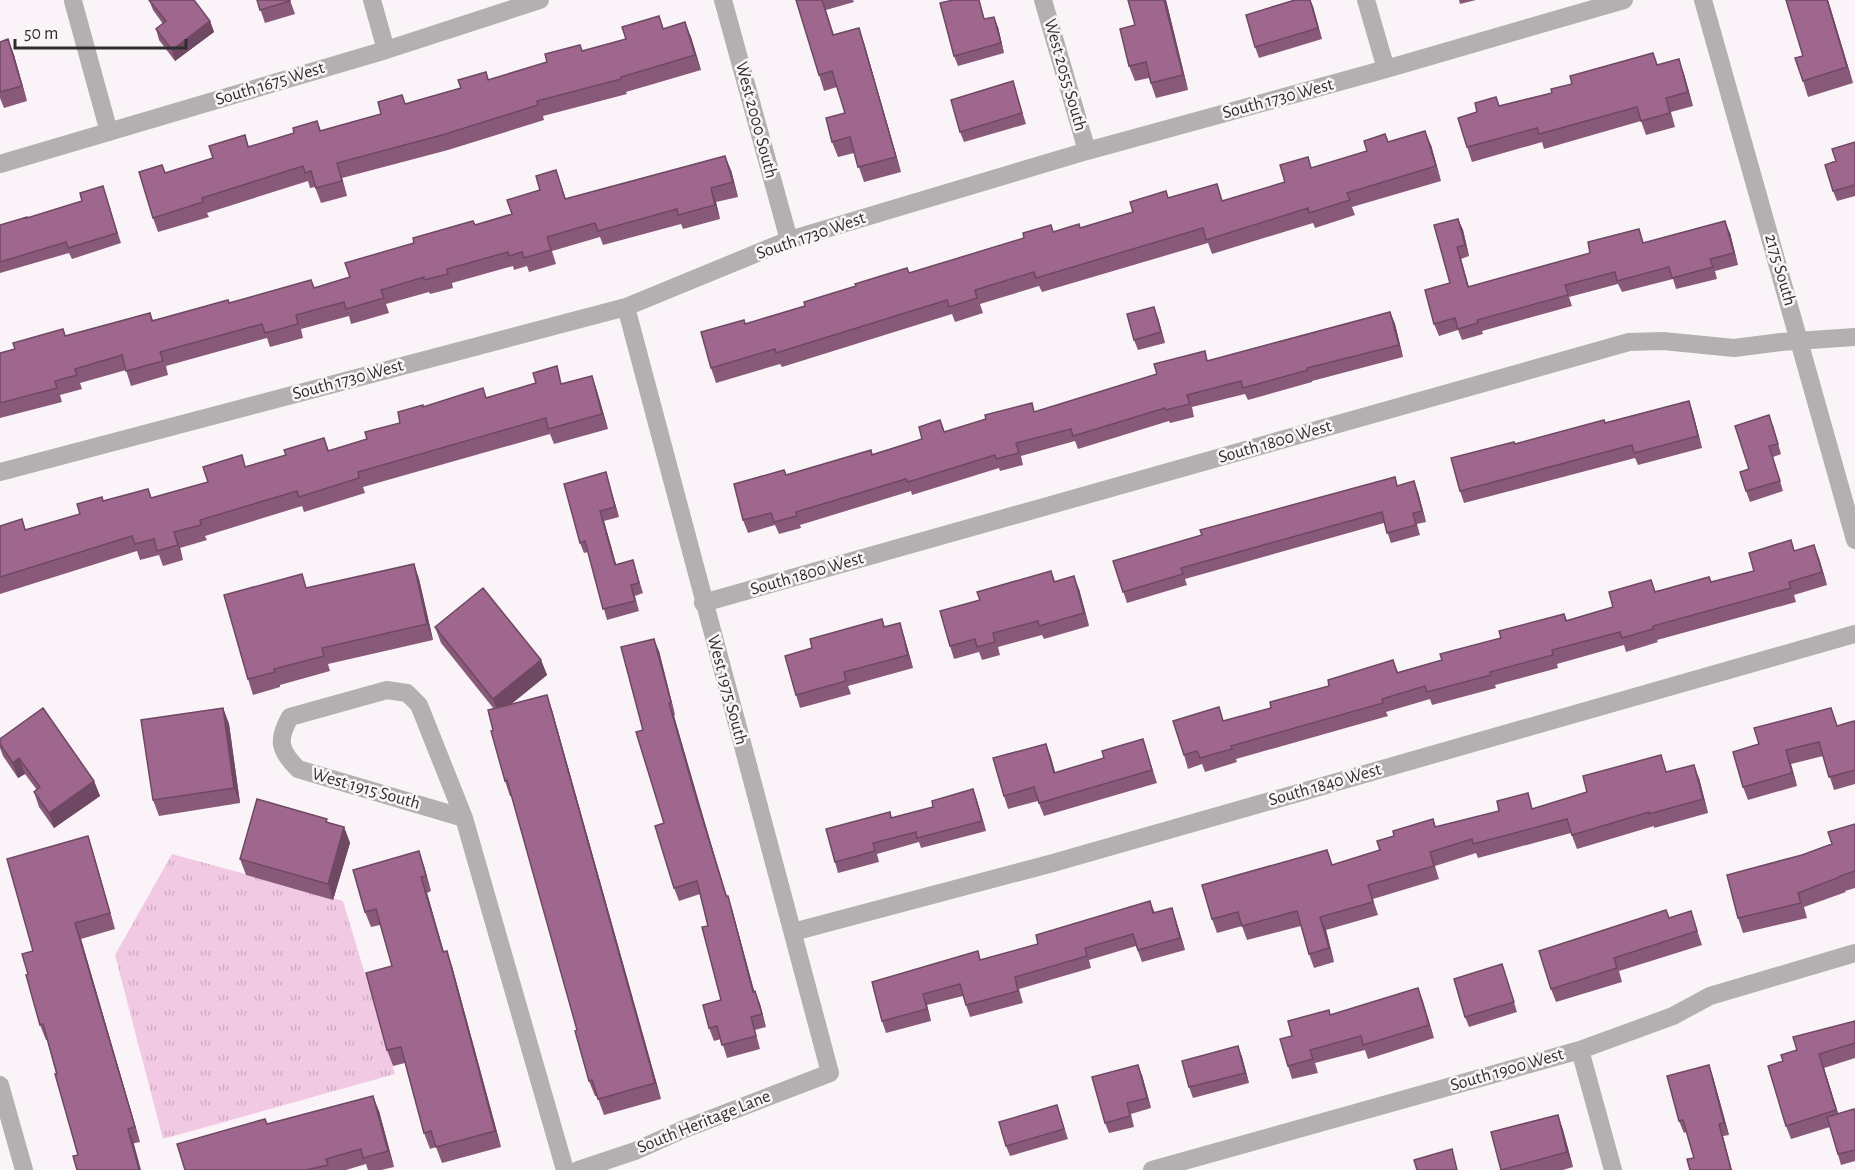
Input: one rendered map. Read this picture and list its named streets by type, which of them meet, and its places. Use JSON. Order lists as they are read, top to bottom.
{
  "streets": {
    "street": [
      "West 2055 South",
      "South 1675 West",
      "South 1730 West",
      "West 2000 South",
      "2175 South",
      "South 1800 West",
      "West 1975 South",
      "South 1840 West",
      "West 1915 South",
      "South 1900 West",
      "South Heritage Lane"
    ]
  },
  "crossings": [
    ["West 2055 South", "South 1730 West"],
    ["South 1730 West", "West 2000 South"],
    ["South 1730 West", "West 1975 South"],
    ["2175 South", "South 1800 West"],
    ["South 1800 West", "West 1975 South"],
    ["West 1975 South", "South 1840 West"],
    ["West 1975 South", "South Heritage Lane"]
  ],
  "scale_bar": "50 m"
}
